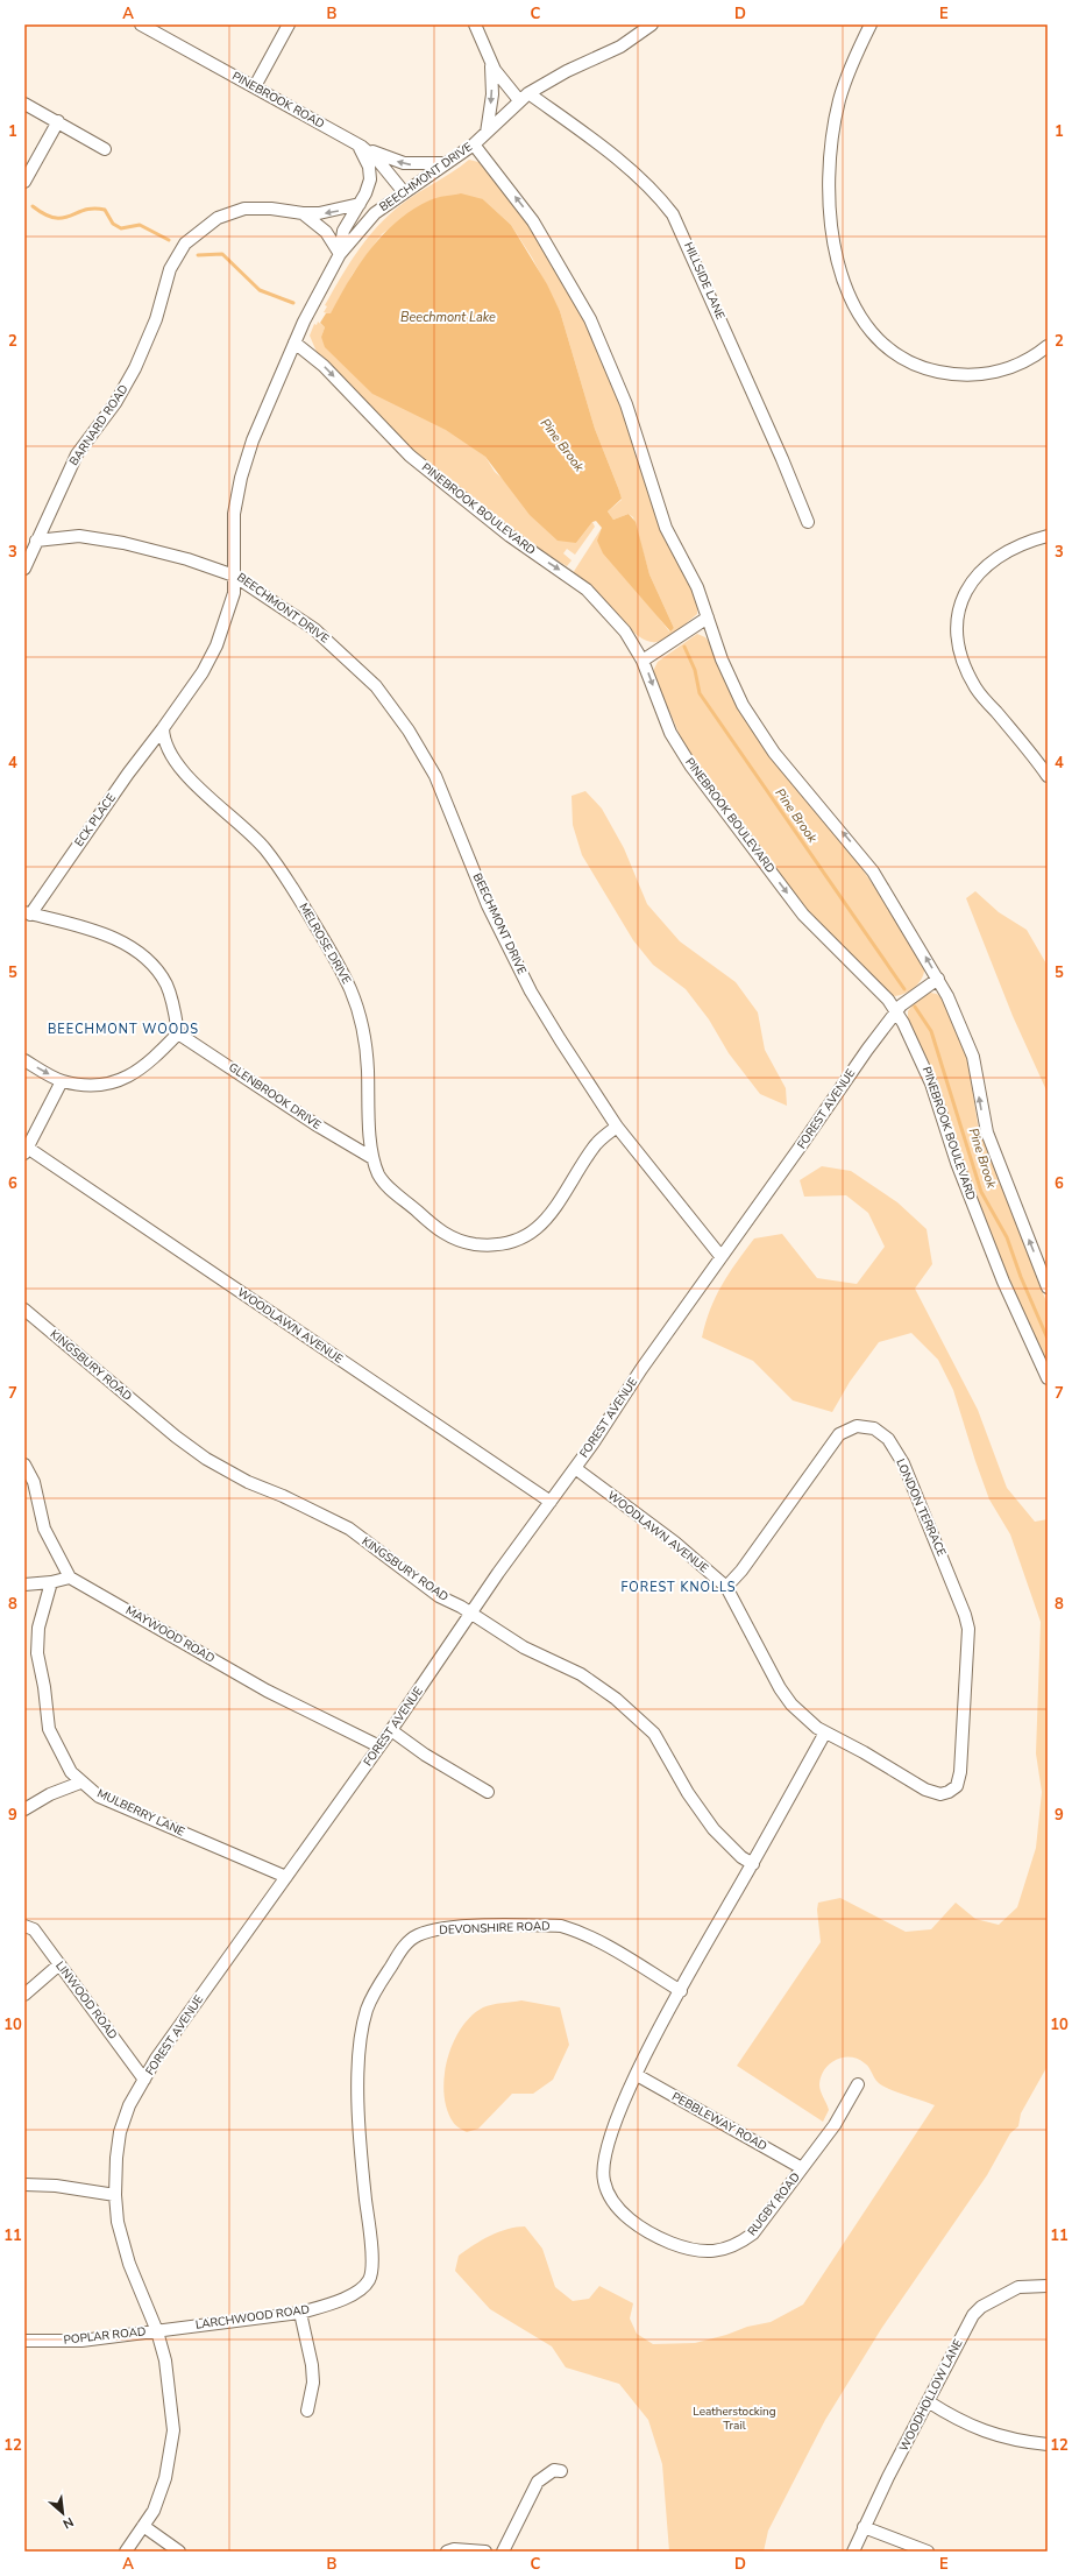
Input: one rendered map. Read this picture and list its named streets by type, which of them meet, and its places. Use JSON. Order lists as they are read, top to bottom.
{
  "streets": {
    "street": [
      "PINEBROOK ROAD",
      "BEECHMONT DRIVE",
      "HILLSIDE LANE",
      "BARNARD ROAD",
      "PINEBROOK BOULEVARD",
      "ECK PLACE",
      "MELROSE DRIVE",
      "GLENBROOK DRIVE",
      "FOREST AVENUE",
      "WOODLAWN AVENUE",
      "KINGSBURY ROAD",
      "LONDON TERRACE",
      "MAYWOOD ROAD",
      "MULBERRY LANE",
      "DEVONSHIRE ROAD",
      "LINWOOD ROAD",
      "PEBBLEWAY ROAD",
      "RUGBY ROAD",
      "LARCHWOOD ROAD",
      "POPLAR ROAD",
      "WOODHOLLOW LANE"
    ]
  },
  "crossings": [
    ["PINEBROOK ROAD", "BEECHMONT DRIVE"],
    ["BEECHMONT DRIVE", "HILLSIDE LANE"],
    ["BEECHMONT DRIVE", "BARNARD ROAD"],
    ["BEECHMONT DRIVE", "PINEBROOK BOULEVARD"],
    ["BEECHMONT DRIVE", "MELROSE DRIVE"],
    ["BEECHMONT DRIVE", "FOREST AVENUE"],
    ["PINEBROOK BOULEVARD", "FOREST AVENUE"],
    ["ECK PLACE", "MELROSE DRIVE"],
    ["MELROSE DRIVE", "GLENBROOK DRIVE"],
    ["FOREST AVENUE", "WOODLAWN AVENUE"],
    ["FOREST AVENUE", "KINGSBURY ROAD"],
    ["FOREST AVENUE", "MAYWOOD ROAD"],
    ["FOREST AVENUE", "MULBERRY LANE"],
    ["FOREST AVENUE", "LINWOOD ROAD"],
    ["FOREST AVENUE", "LARCHWOOD ROAD"],
    ["FOREST AVENUE", "POPLAR ROAD"],
    ["WOODLAWN AVENUE", "LONDON TERRACE"],
    ["DEVONSHIRE ROAD", "RUGBY ROAD"],
    ["DEVONSHIRE ROAD", "LARCHWOOD ROAD"],
    ["PEBBLEWAY ROAD", "RUGBY ROAD"],
    ["LARCHWOOD ROAD", "POPLAR ROAD"]
  ],
  "districts": ["BEECHMONT WOODS", "FOREST KNOLLS"],
  "water": ["Beechmont Lake", "Pine Brook"],
  "parks": ["Leatherstocking Trail"],
  "north": "bottom right",
  "grid": {
    "columns": [
      "A",
      "B",
      "C",
      "D",
      "E"
    ],
    "rows": [
      "1",
      "2",
      "3",
      "4",
      "5",
      "6",
      "7",
      "8",
      "9",
      "10",
      "11",
      "12"
    ]
  }
}
